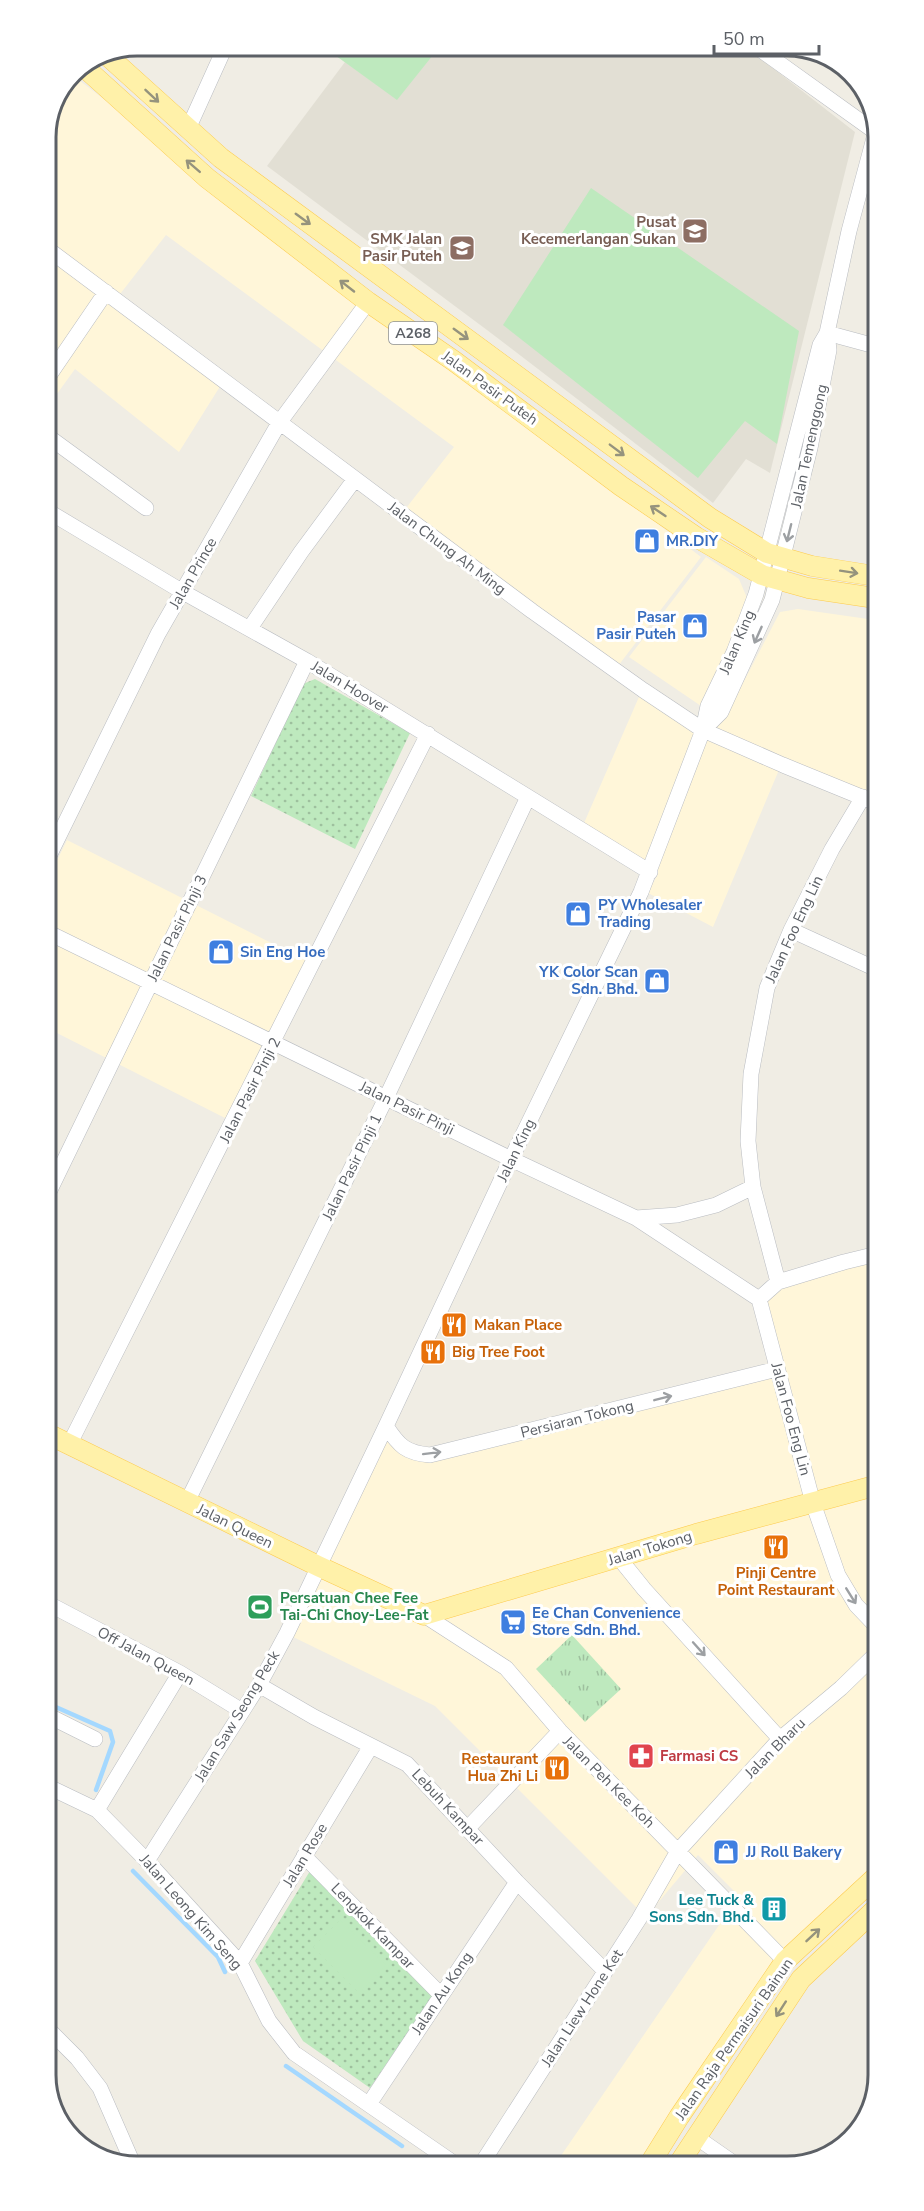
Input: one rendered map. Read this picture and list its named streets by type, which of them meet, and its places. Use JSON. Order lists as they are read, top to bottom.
{
  "streets": {
    "main road": [
      "A268",
      "Jalan Pasir Puteh",
      "Jalan Queen",
      "Jalan Tokong",
      "Jalan Raja Permaisuri Bainun"
    ],
    "street": [
      "Jalan Temenggong",
      "Jalan Chung Ah Ming",
      "Jalan Prince",
      "Jalan King",
      "Jalan Hoover",
      "Jalan Pasir Pinji 3",
      "Jalan Foo Eng Lin",
      "Jalan Pasir Pinji 2",
      "Jalan Pasir Pinji",
      "Jalan Pasir Pinji 1",
      "Persiaran Tokong",
      "Off Jalan Queen",
      "Jalan Saw Seong Peck",
      "Jalan Bharu",
      "Jalan Peh Kee Koh",
      "Lebuh Kampar",
      "Jalan Rose",
      "Jalan Leong Kim Seng",
      "Lengkok Kampar",
      "Jalan Au Kong",
      "Jalan Liew Hone Ket"
    ]
  },
  "crossings": [
    ["Jalan Pasir Puteh", "Jalan Temenggong"],
    ["Jalan Pasir Puteh", "Jalan Prince"],
    ["Jalan Pasir Puteh", "Jalan King"],
    ["Jalan Temenggong", "Jalan King"],
    ["Jalan Chung Ah Ming", "Jalan Prince"],
    ["Jalan Chung Ah Ming", "Jalan King"],
    ["Jalan Prince", "Jalan Hoover"],
    ["Jalan King", "Jalan Hoover"],
    ["Jalan King", "Jalan Pasir Pinji"],
    ["Jalan King", "Persiaran Tokong"],
    ["Jalan King", "Jalan Queen"],
    ["Jalan King", "Jalan Saw Seong Peck"],
    ["Jalan Hoover", "Jalan Pasir Pinji 3"],
    ["Jalan Hoover", "Jalan Pasir Pinji 2"],
    ["Jalan Hoover", "Jalan Pasir Pinji 1"],
    ["Jalan Pasir Pinji 3", "Jalan Pasir Pinji"],
    ["Jalan Foo Eng Lin", "Jalan Pasir Pinji"],
    ["Jalan Foo Eng Lin", "Persiaran Tokong"],
    ["Jalan Foo Eng Lin", "Jalan Tokong"],
    ["Jalan Pasir Pinji 2", "Jalan Pasir Pinji"],
    ["Jalan Pasir Pinji 2", "Jalan Queen"],
    ["Jalan Pasir Pinji", "Jalan Pasir Pinji 1"],
    ["Jalan Pasir Pinji 1", "Jalan Queen"],
    ["Jalan Queen", "Jalan Tokong"],
    ["Jalan Queen", "Jalan Saw Seong Peck"],
    ["Jalan Queen", "Jalan Peh Kee Koh"],
    ["Jalan Tokong", "Jalan Peh Kee Koh"],
    ["Off Jalan Queen", "Jalan Saw Seong Peck"],
    ["Jalan Saw Seong Peck", "Lebuh Kampar"],
    ["Jalan Saw Seong Peck", "Jalan Leong Kim Seng"],
    ["Jalan Bharu", "Jalan Peh Kee Koh"],
    ["Jalan Bharu", "Jalan Liew Hone Ket"],
    ["Jalan Peh Kee Koh", "Jalan Liew Hone Ket"],
    ["Jalan Peh Kee Koh", "Jalan Raja Permaisuri Bainun"],
    ["Lebuh Kampar", "Jalan Rose"],
    ["Lebuh Kampar", "Jalan Au Kong"],
    ["Lebuh Kampar", "Jalan Liew Hone Ket"],
    ["Jalan Rose", "Jalan Leong Kim Seng"],
    ["Jalan Rose", "Lengkok Kampar"],
    ["Jalan Leong Kim Seng", "Jalan Au Kong"],
    ["Lengkok Kampar", "Jalan Au Kong"]
  ],
  "one_way": ["Persiaran Tokong"],
  "places": {
    "school or university": ["Pusat Kecemerlangan Sukan", "SMK Jalan Pasir Puteh"],
    "shop": [
      "MR.DIY",
      "Pasar Pasir Puteh",
      "PY Wholesaler Trading",
      "Sin Eng Hoe",
      "YK Color Scan Sdn. Bhd.",
      "JJ Roll Bakery"
    ],
    "restaurant": [
      "Makan Place",
      "Big Tree Foot",
      "Pinji Centre Point Restaurant",
      "Restaurant Hua Zhi Li"
    ],
    "sports": ["Persatuan Chee Fee Tai-Chi Choy-Lee-Fat"],
    "supermarket": ["Ee Chan Convenience Store Sdn. Bhd."],
    "pharmacy": ["Farmasi CS"],
    "building": ["Lee Tuck & Sons Sdn. Bhd."]
  },
  "scale_bar": "50 m"
}
